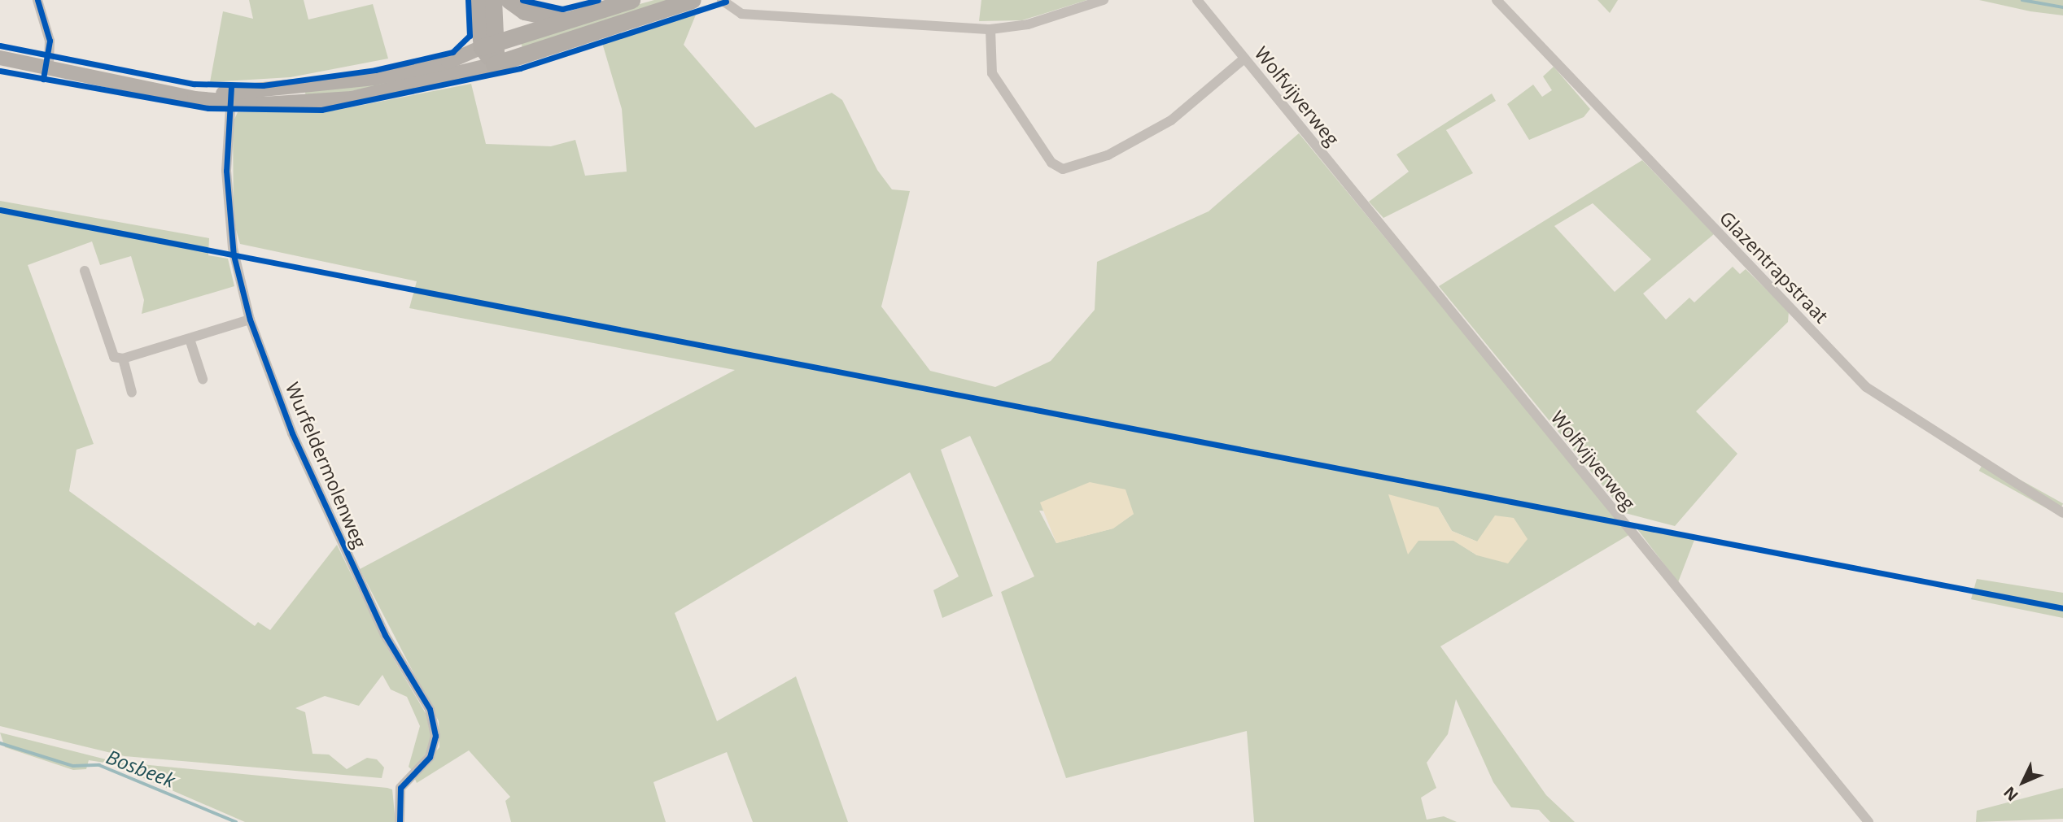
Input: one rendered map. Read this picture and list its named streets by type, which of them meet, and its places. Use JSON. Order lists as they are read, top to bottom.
{
  "streets": {
    "street": ["Wolfvijverweg", "Glazentrapstraat", "Wurfeldermolenweg"]
  },
  "water": ["Bosbeek"],
  "north": "bottom left"
}
